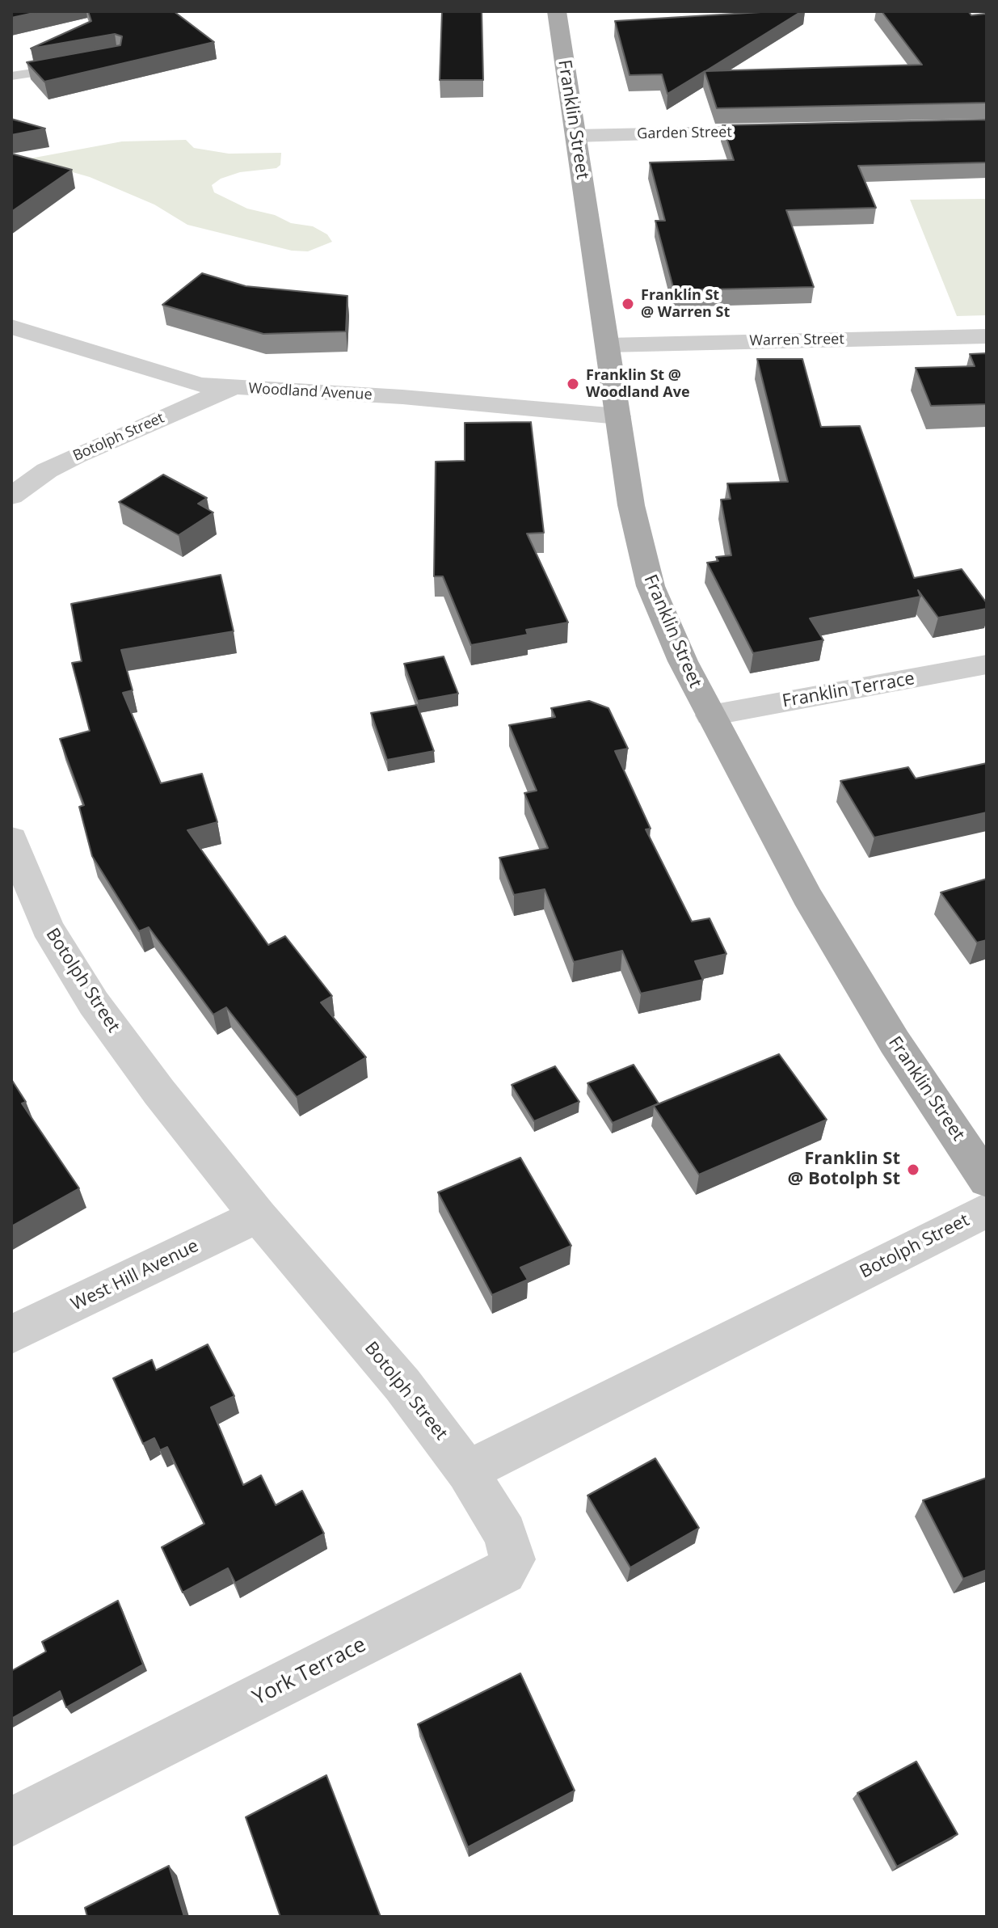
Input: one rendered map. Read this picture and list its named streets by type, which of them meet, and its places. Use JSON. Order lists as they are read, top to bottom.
{
  "streets": {
    "main road": ["Franklin Street"],
    "street": [
      "Garden Street",
      "Warren Street",
      "Woodland Avenue",
      "Botolph Street",
      "Franklin Terrace",
      "West Hill Avenue",
      "York Terrace"
    ]
  },
  "crossings": [
    ["Franklin Street", "Garden Street"],
    ["Franklin Street", "Warren Street"],
    ["Franklin Street", "Woodland Avenue"],
    ["Franklin Street", "Franklin Terrace"],
    ["Woodland Avenue", "Botolph Street"],
    ["Botolph Street", "West Hill Avenue"],
    ["Botolph Street", "York Terrace"]
  ],
  "places": ["Franklin St @ Warren St", "Franklin St @ Woodland Ave", "Franklin St @ Botolph St"]
}
